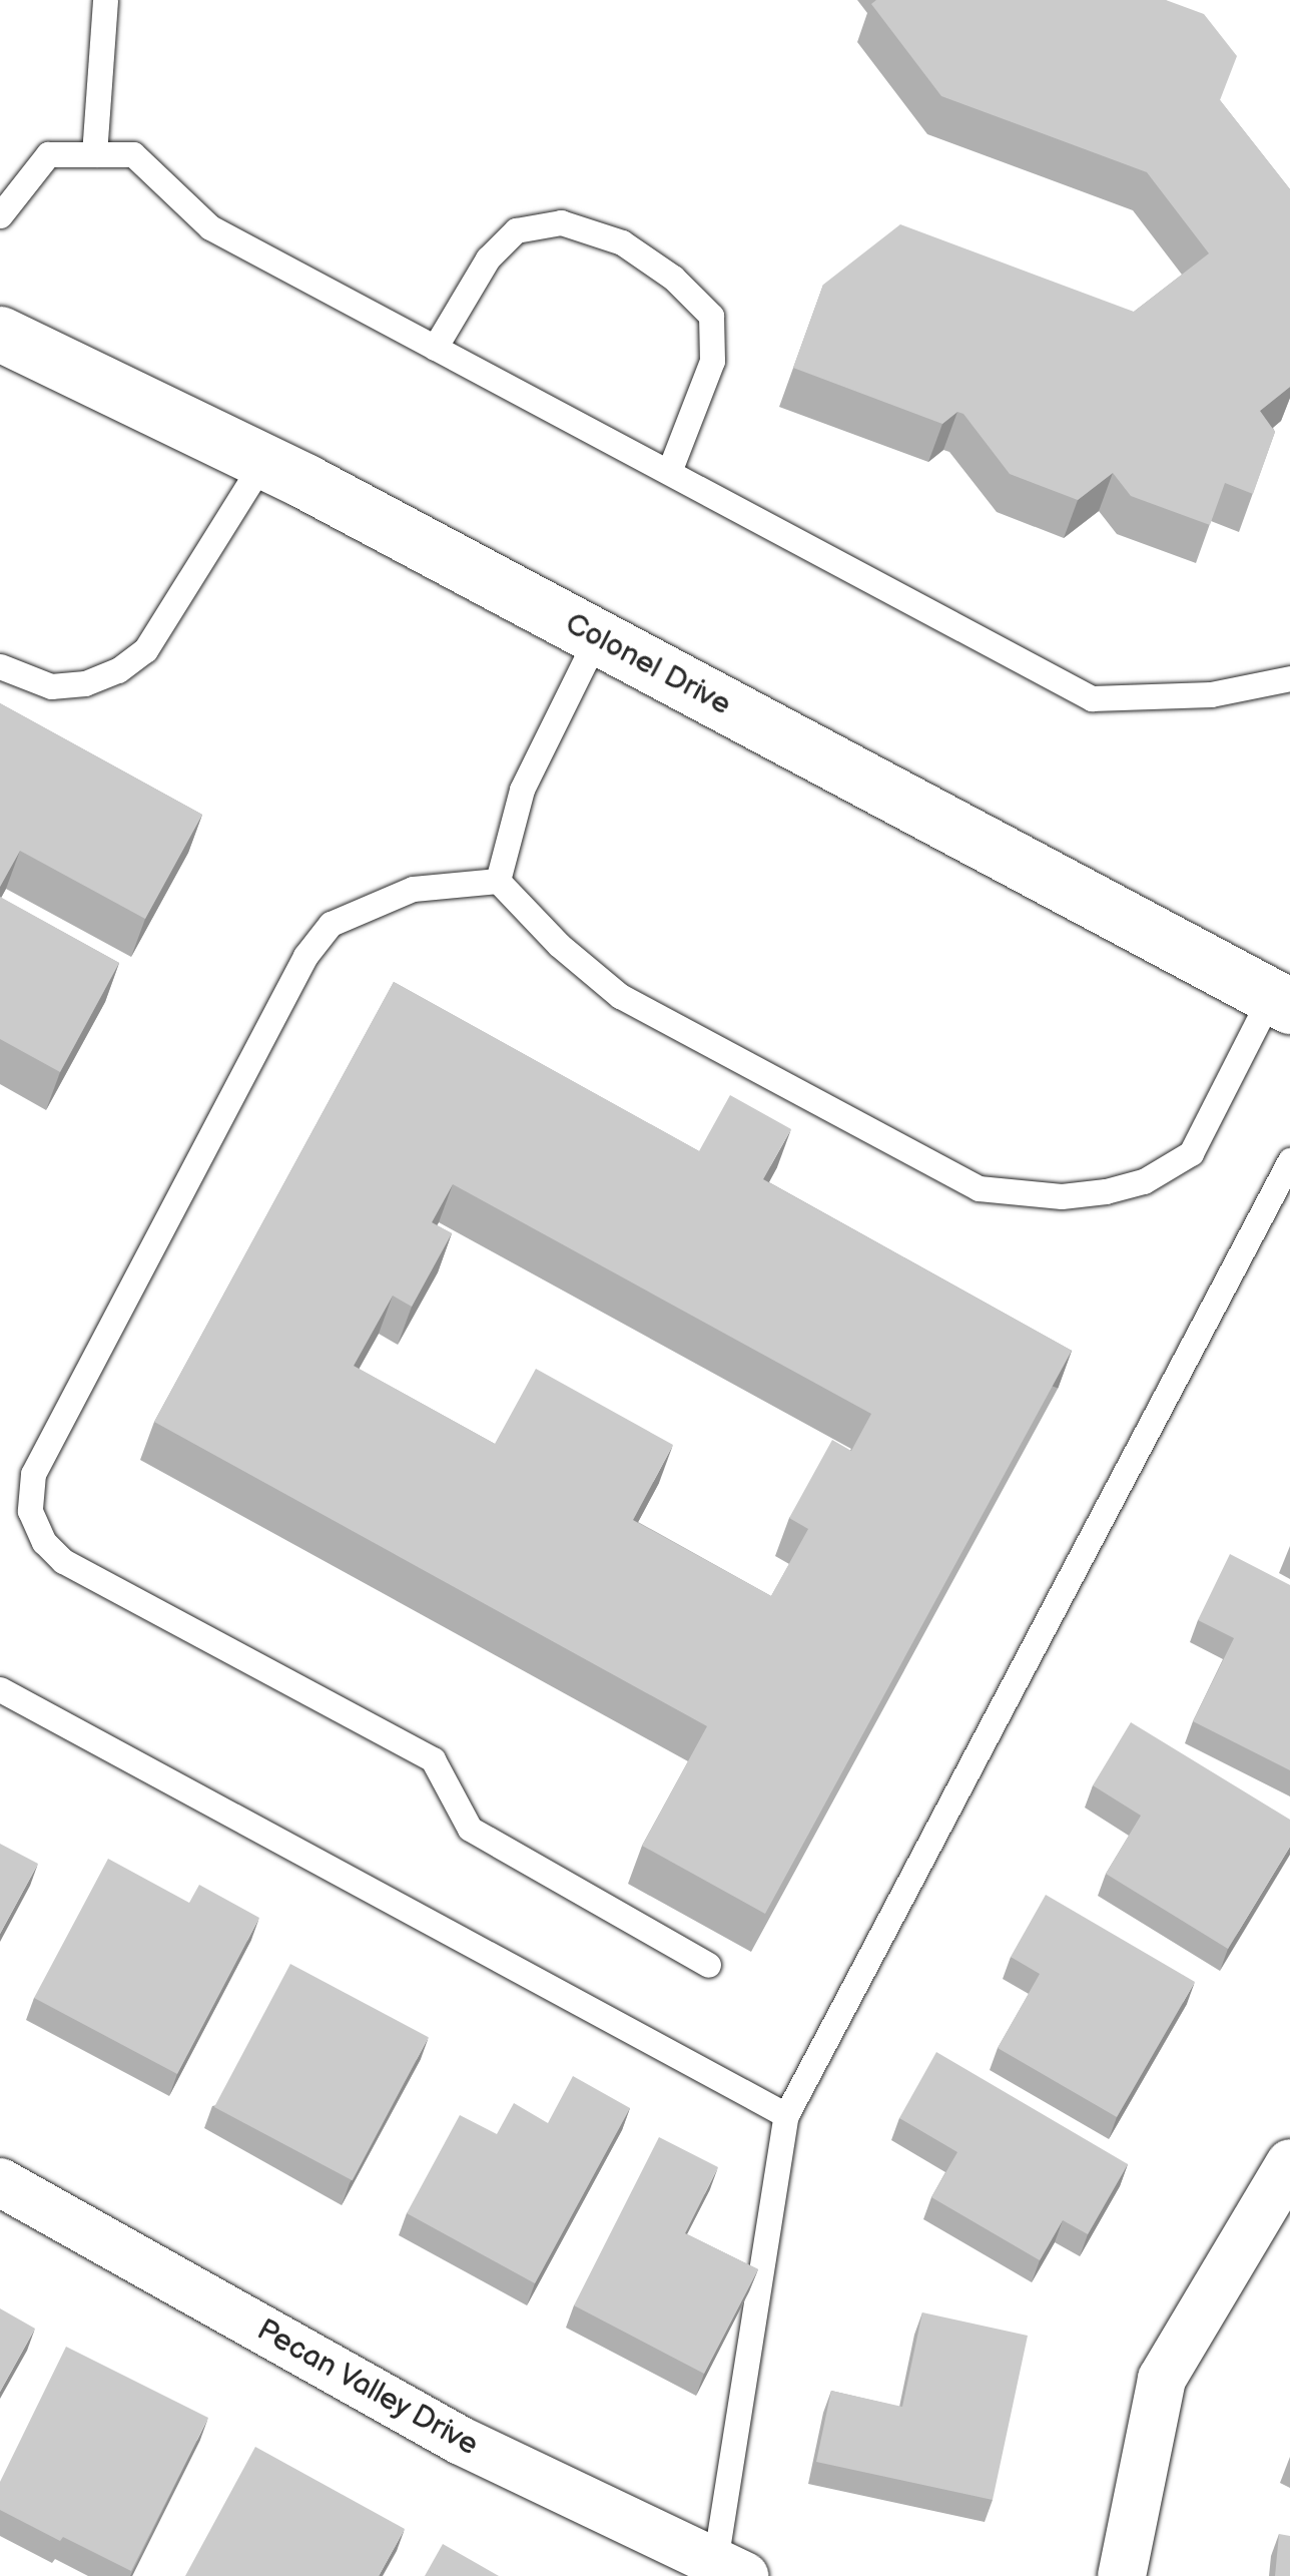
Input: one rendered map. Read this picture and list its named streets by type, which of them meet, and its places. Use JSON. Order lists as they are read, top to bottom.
{
  "streets": {
    "street": ["Colonel Drive", "Pecan Valley Drive"]
  }
}
